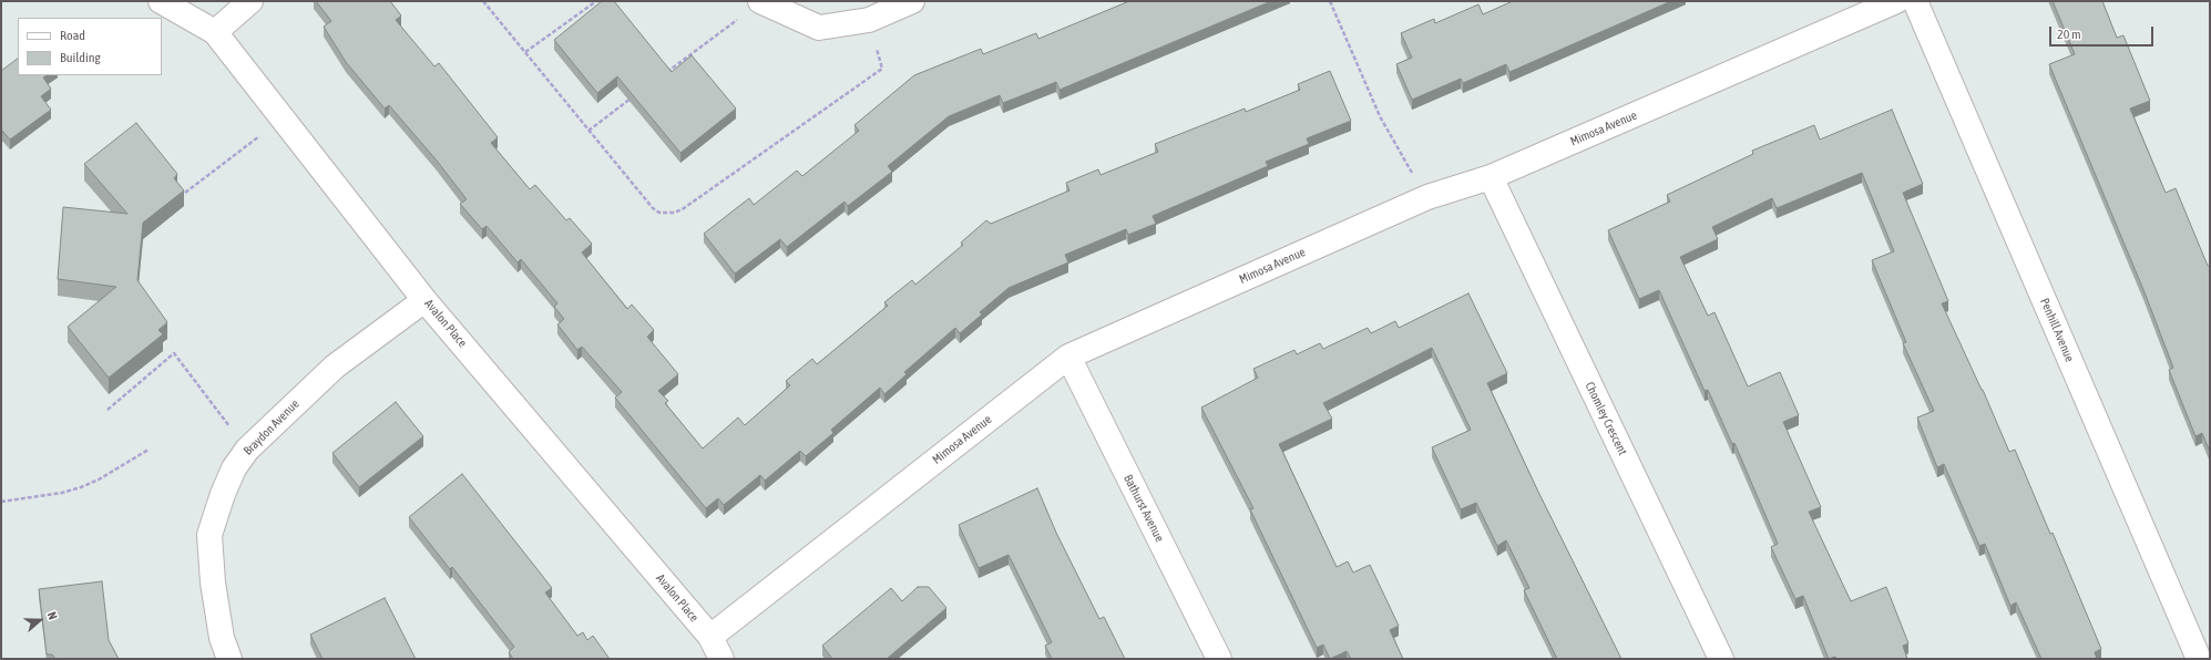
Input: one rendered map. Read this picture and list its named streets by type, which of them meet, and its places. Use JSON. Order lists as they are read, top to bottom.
{
  "streets": {
    "street": [
      "Mimosa Avenue",
      "Avalon Place",
      "Penhill Avenue",
      "Chomley Crescent",
      "Braydon Avenue",
      "Bathurst Avenue"
    ]
  },
  "crossings": [
    ["Mimosa Avenue", "Avalon Place"],
    ["Mimosa Avenue", "Chomley Crescent"],
    ["Mimosa Avenue", "Bathurst Avenue"],
    ["Avalon Place", "Braydon Avenue"]
  ],
  "legend": ["Road", "Building"],
  "scale_bar": "20 m",
  "north": "right"
}
